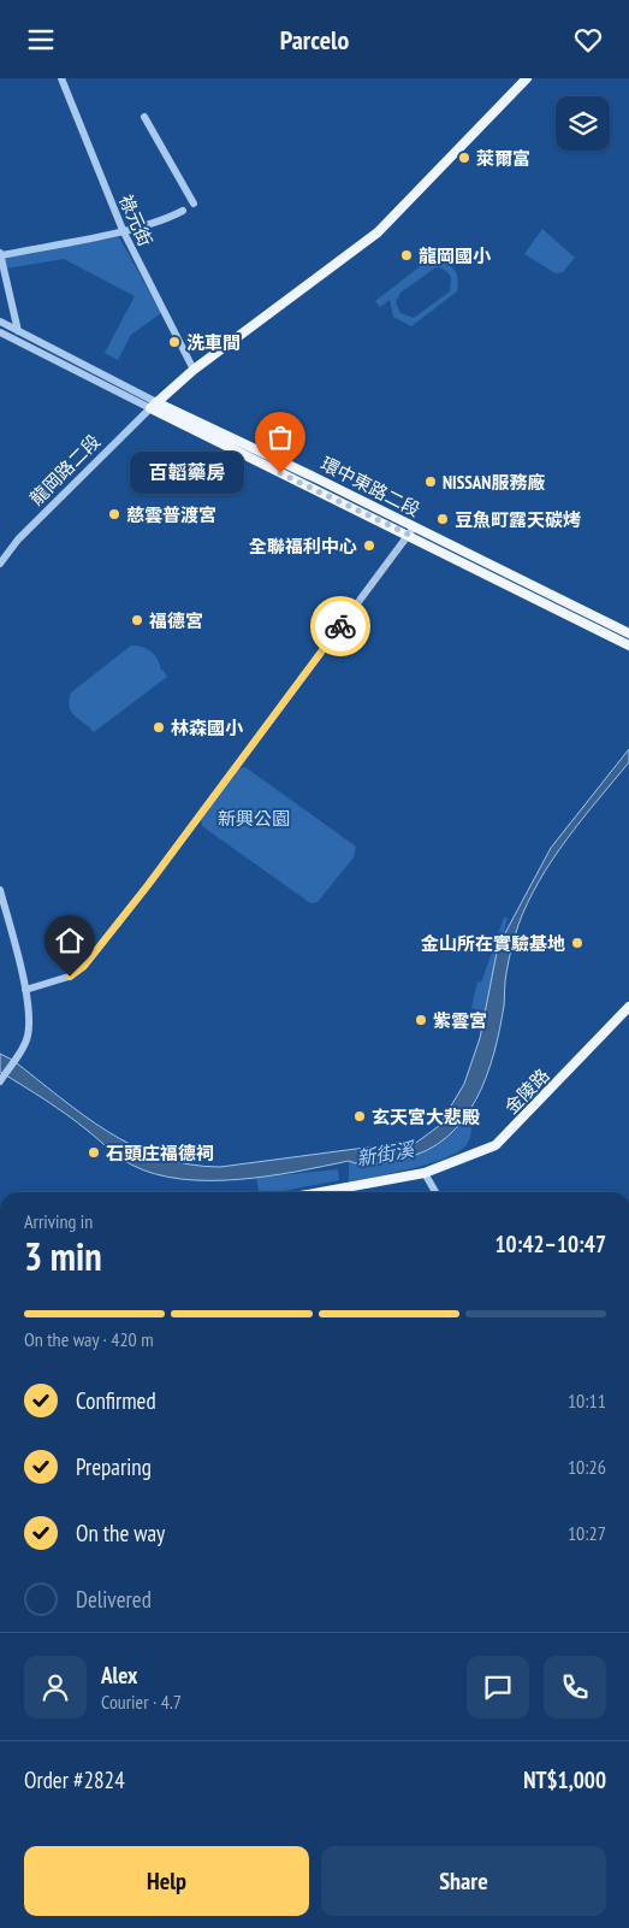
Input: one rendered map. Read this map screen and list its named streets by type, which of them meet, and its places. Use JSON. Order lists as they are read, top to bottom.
{
  "streets": {
    "main road": ["環中東路二段", "金陵路"],
    "street": ["祿元街", "龍岡路二段"]
  },
  "crossings": [
    ["龍岡路二段", "環中東路二段"]
  ],
  "water": ["新街溪"],
  "parks": ["新興公園"],
  "places": [
    "萊爾富",
    "龍岡國小",
    "洗車間",
    "百韜藥房",
    "NISSAN服務廠",
    "慈雲普渡宮",
    "豆魚町露天碳烤",
    "全聯福利中心",
    "福德宮",
    "林森國小",
    "金山所在實驗基地",
    "紫雲宮",
    "玄天宮大悲殿",
    "石頭庄福德祠"
  ],
  "page": {
    "header": "Parcelo",
    "bubble": "百韜藥房",
    "heading": ["3 min", "Arriving in", "10:42–10:47"],
    "panel": [
      "Alex",
      "Courier · 4.7",
      "Order #2824",
      "NT$1,000"
    ],
    "bar": "On the way · 420 m",
    "list": [
      ["Confirmed", "10:11"],
      ["Preparing", "10:26"],
      ["On the way", "10:27"],
      "Delivered"
    ],
    "buttons": ["Help", "Share"]
  }
}
